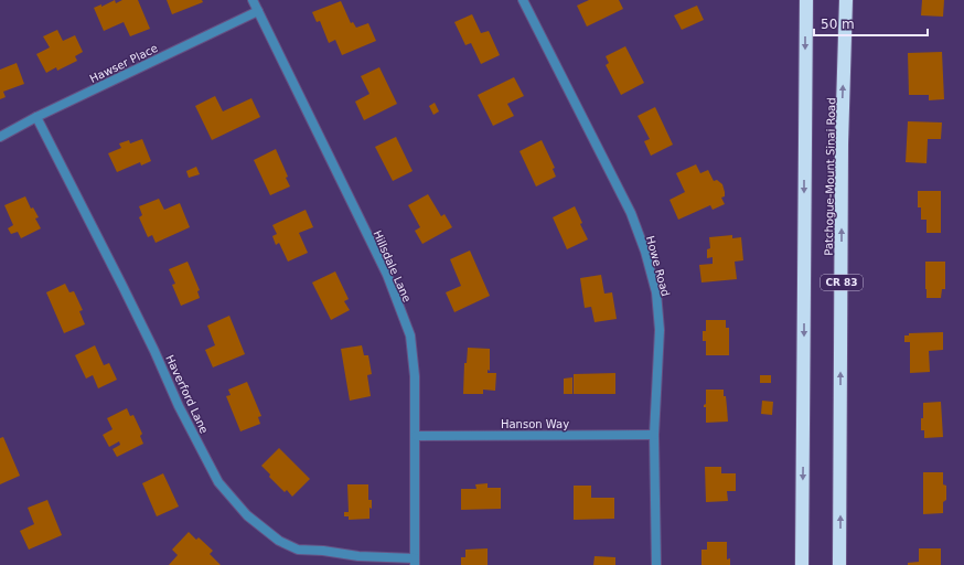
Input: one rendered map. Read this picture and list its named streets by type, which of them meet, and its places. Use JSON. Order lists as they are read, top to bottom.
{
  "streets": {
    "highway": ["Patchogue-Mount Sinai Road", "CR 83"],
    "street": [
      "Hawser Place",
      "Hillsdale Lane",
      "Howe Road",
      "Haverford Lane",
      "Hanson Way"
    ]
  },
  "crossings": [
    ["Hawser Place", "Hillsdale Lane"],
    ["Hawser Place", "Haverford Lane"],
    ["Hillsdale Lane", "Haverford Lane"],
    ["Hillsdale Lane", "Hanson Way"],
    ["Howe Road", "Hanson Way"]
  ],
  "scale_bar": "50 m"
}
